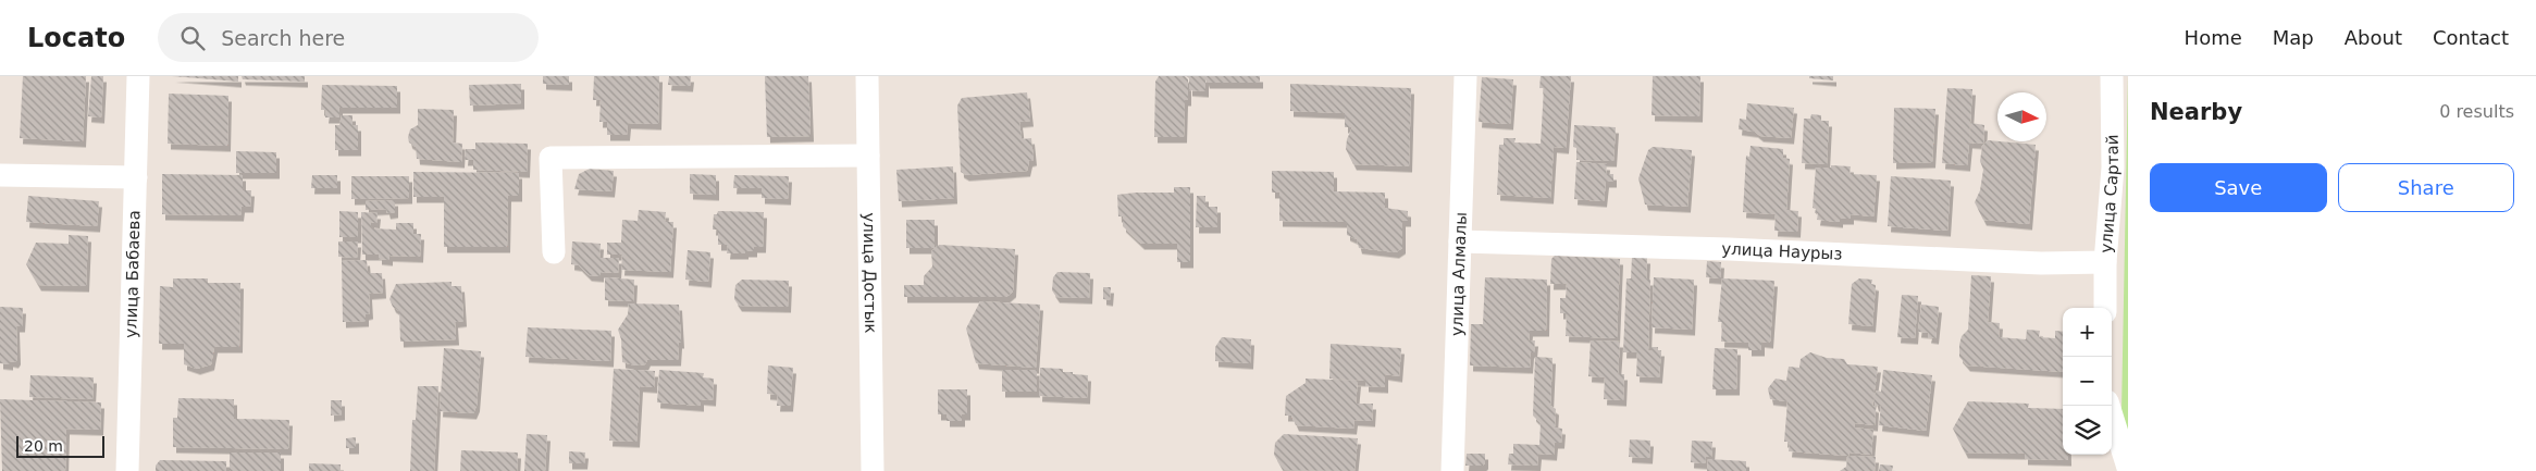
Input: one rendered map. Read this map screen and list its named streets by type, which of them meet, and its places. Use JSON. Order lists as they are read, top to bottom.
{
  "streets": {
    "street": [
      "улица Сартай",
      "улица Наурыз",
      "улица Алмалы",
      "улица Бабаева",
      "улица Достык"
    ]
  },
  "crossings": [
    ["улица Сартай", "улица Наурыз"],
    ["улица Наурыз", "улица Алмалы"]
  ],
  "scale_bar": "20 m",
  "north": "right",
  "page": {
    "header": "Locato",
    "search": "Search here",
    "nav": [
      "Home",
      "Map",
      "About",
      "Contact"
    ],
    "heading": ["Nearby", "0 results"],
    "buttons": ["Save", "Share"],
    "map_buttons": ["+", "−"],
    "scale": "20 m"
  }
}
